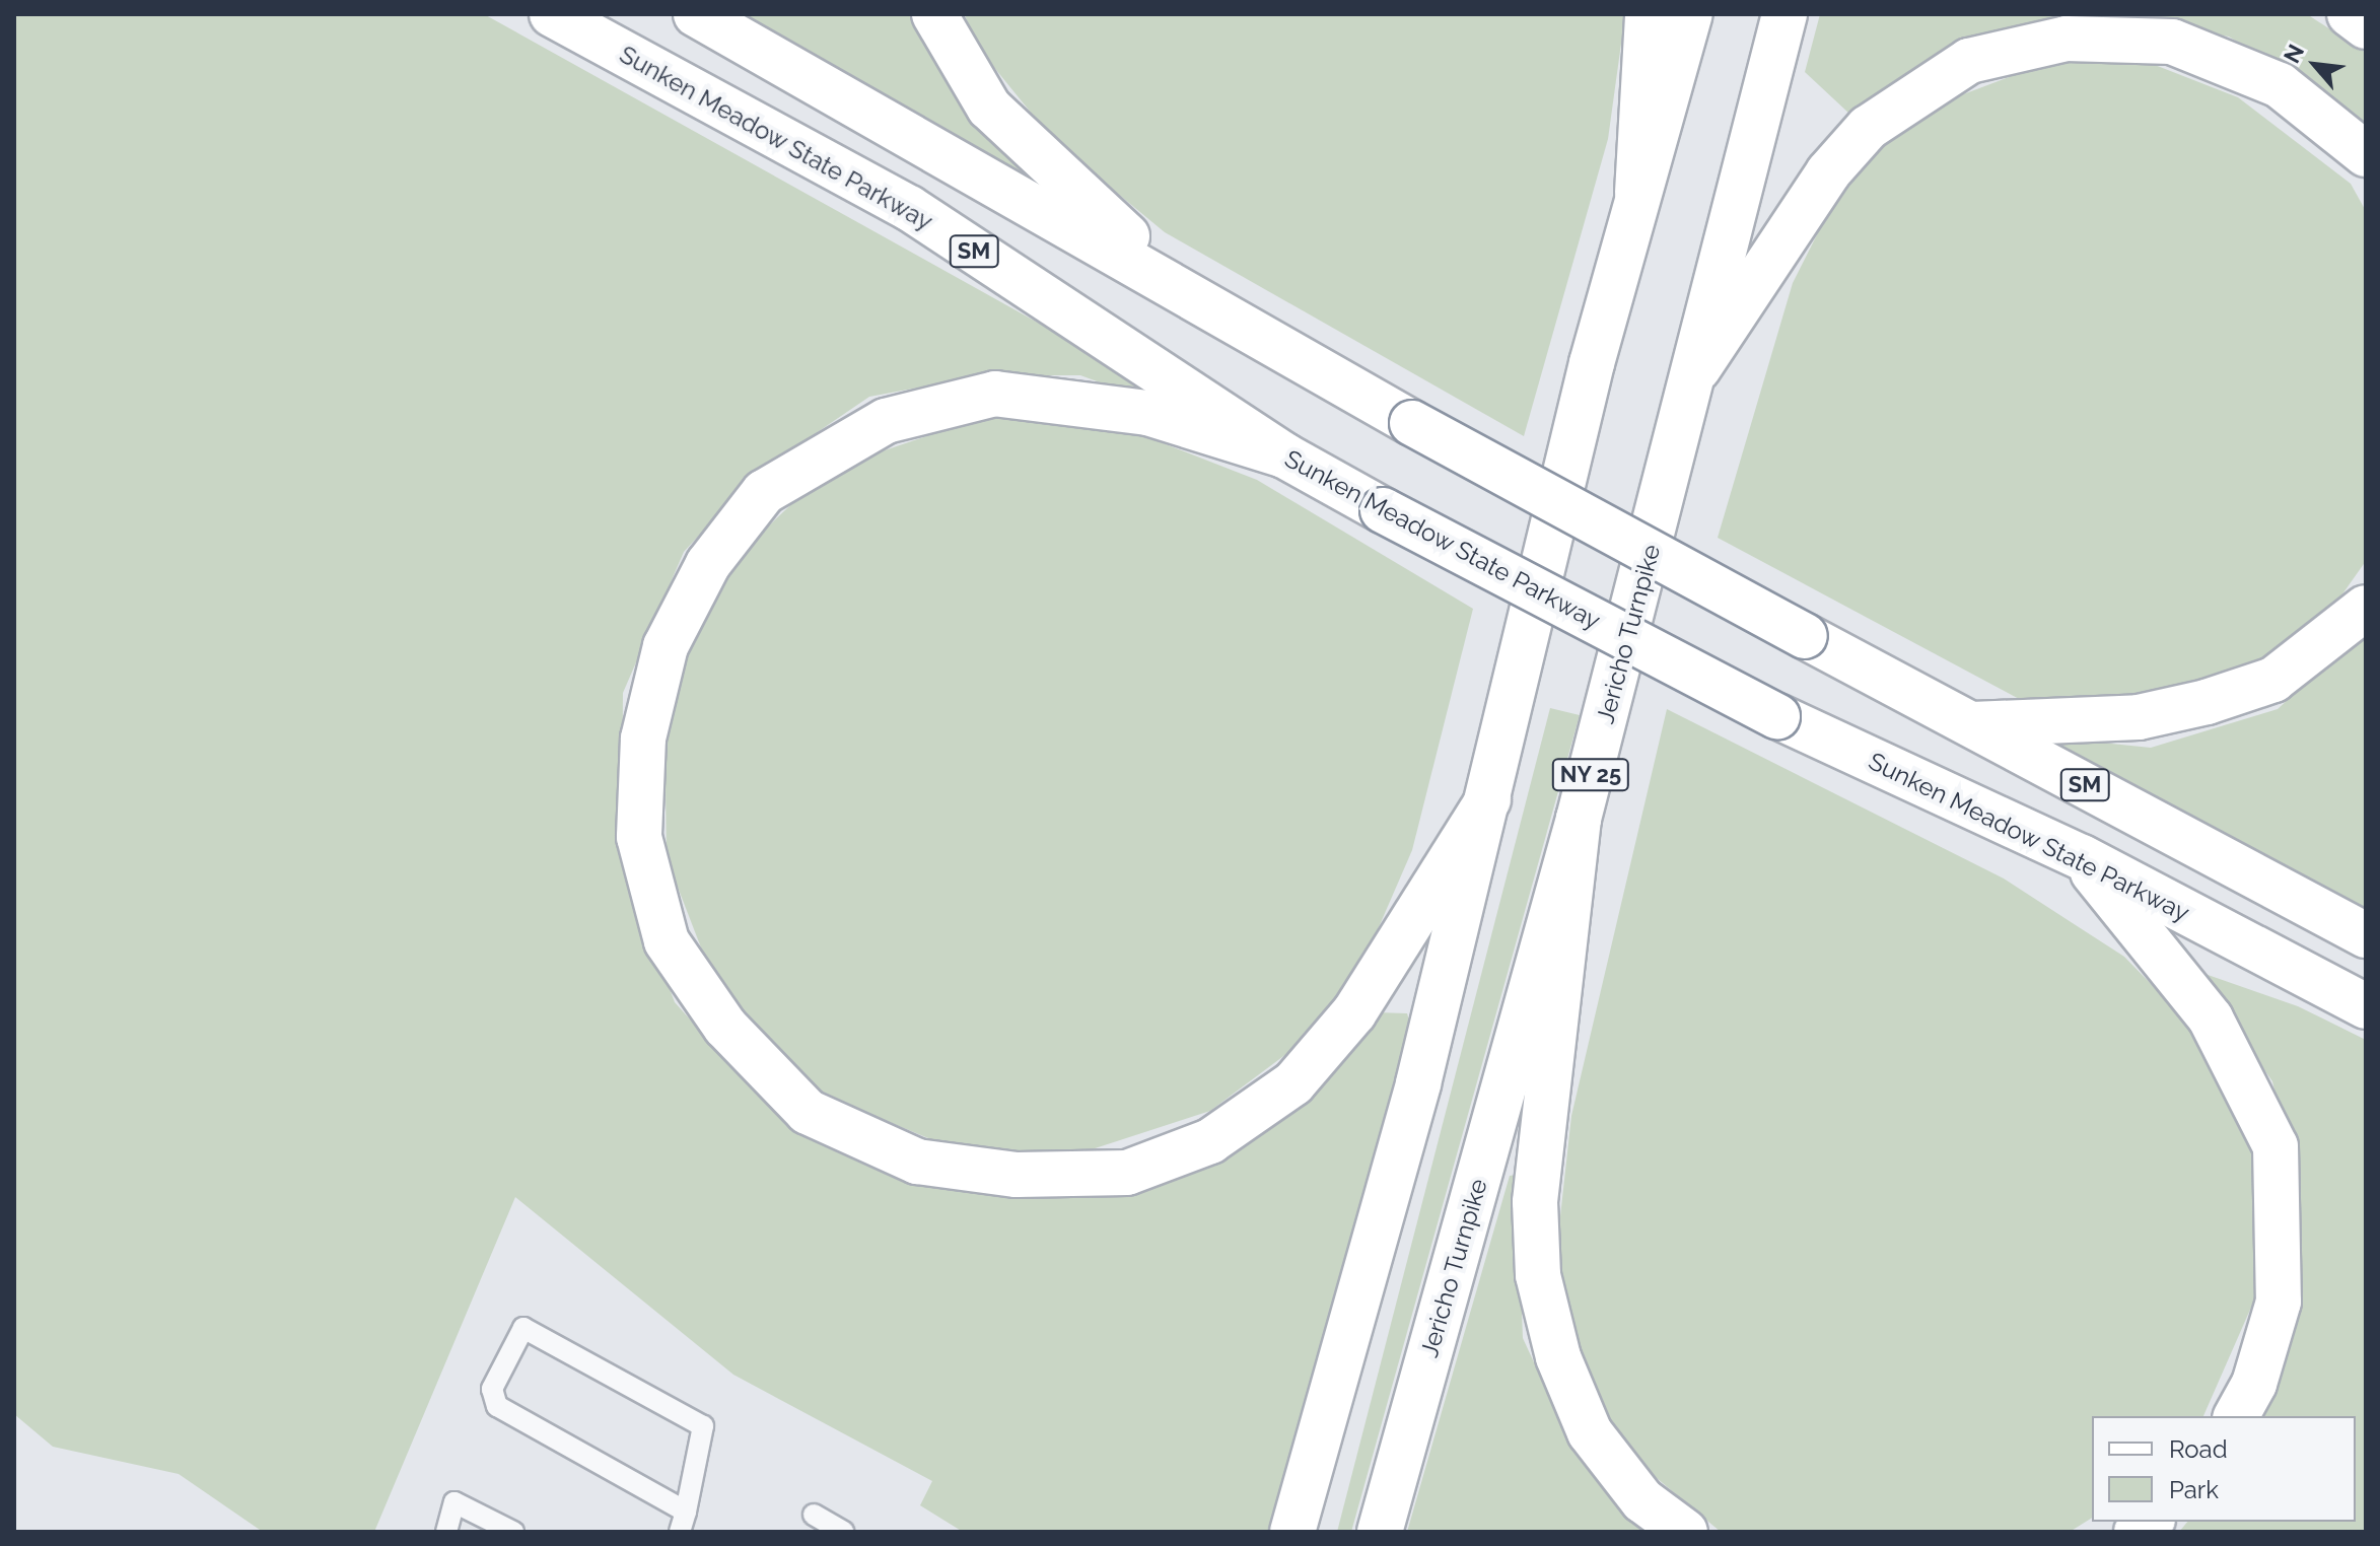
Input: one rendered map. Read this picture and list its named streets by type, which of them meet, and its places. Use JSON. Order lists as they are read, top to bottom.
{
  "streets": {
    "main road": [
      "Sunken Meadow State Parkway",
      "SM",
      "Jericho Turnpike",
      "NY 25"
    ]
  },
  "legend": ["Road", "Park"],
  "north": "top left"
}
